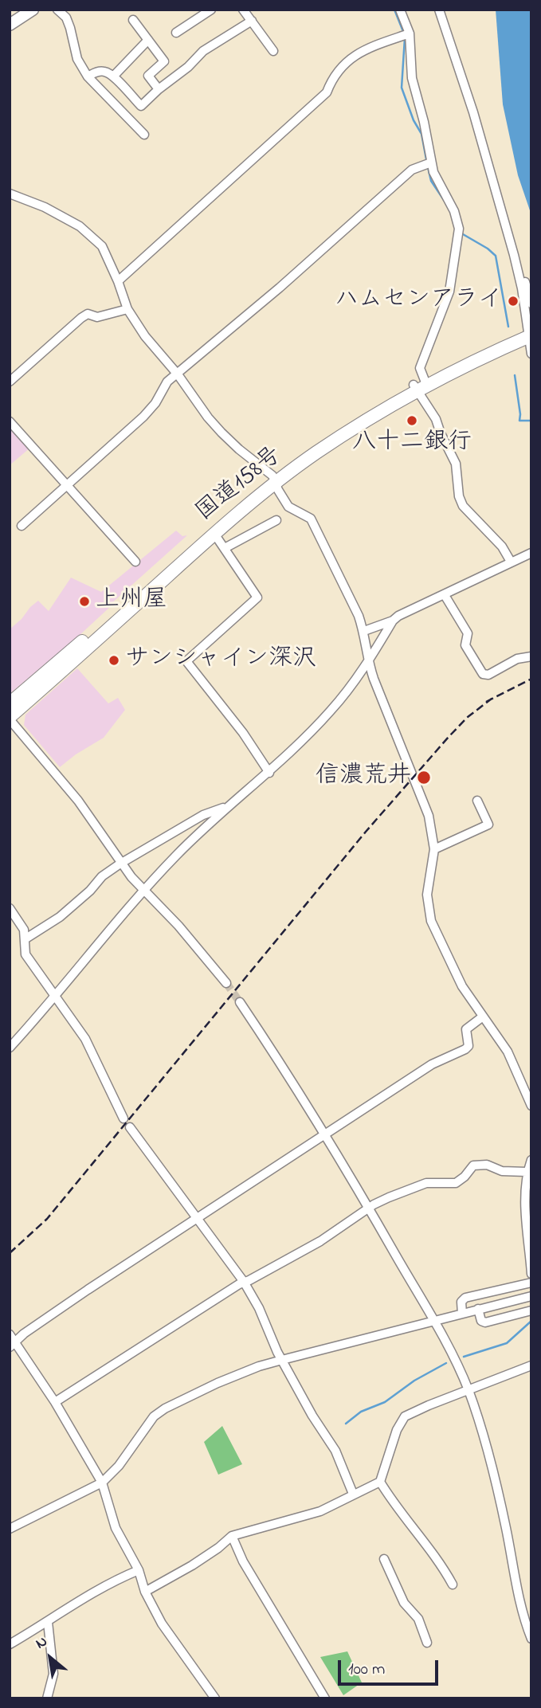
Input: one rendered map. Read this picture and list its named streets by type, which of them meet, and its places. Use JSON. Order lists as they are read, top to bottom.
{
  "streets": {
    "highway": ["国道158号"]
  },
  "places": [
    "ハムセンアライ",
    "八十二銀行",
    "上州屋",
    "サンシャイン深沢",
    "信濃荒井"
  ],
  "scale_bar": "100 m",
  "north": "top left"
}
